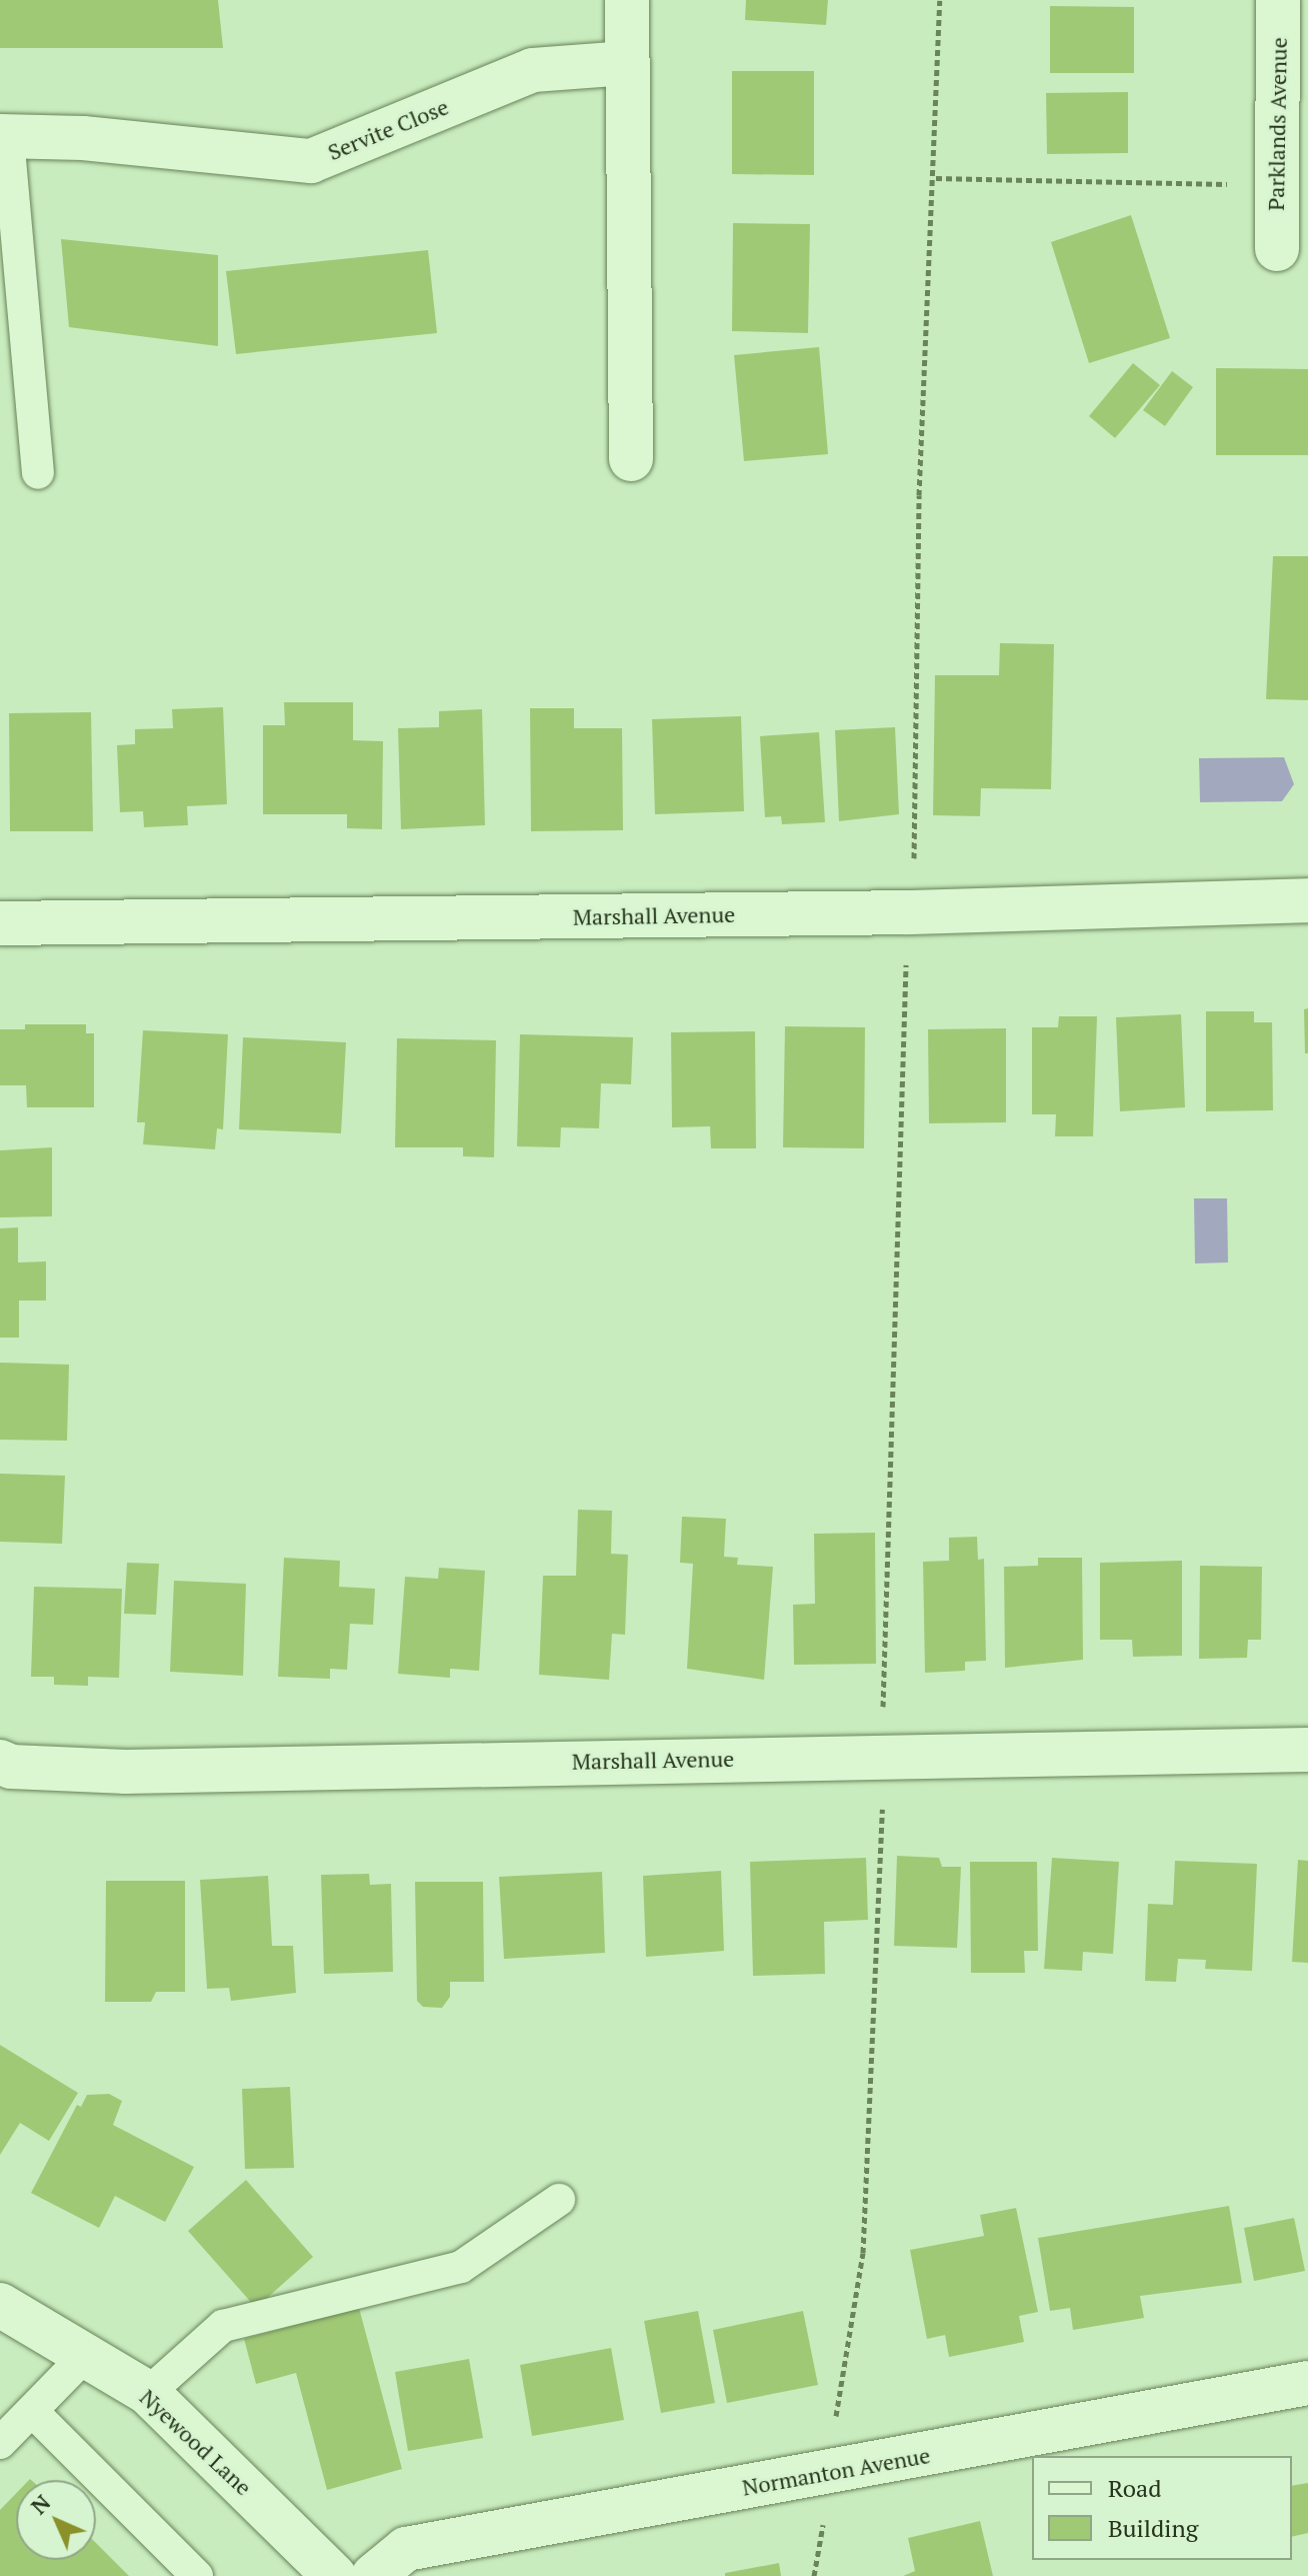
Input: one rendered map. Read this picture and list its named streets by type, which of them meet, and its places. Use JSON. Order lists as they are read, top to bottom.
{
  "streets": {
    "street": [
      "Parklands Avenue",
      "Servite Close",
      "Marshall Avenue",
      "Nyewood Lane",
      "Normanton Avenue"
    ]
  },
  "legend": ["Road", "Building"],
  "north": "top left"
}
